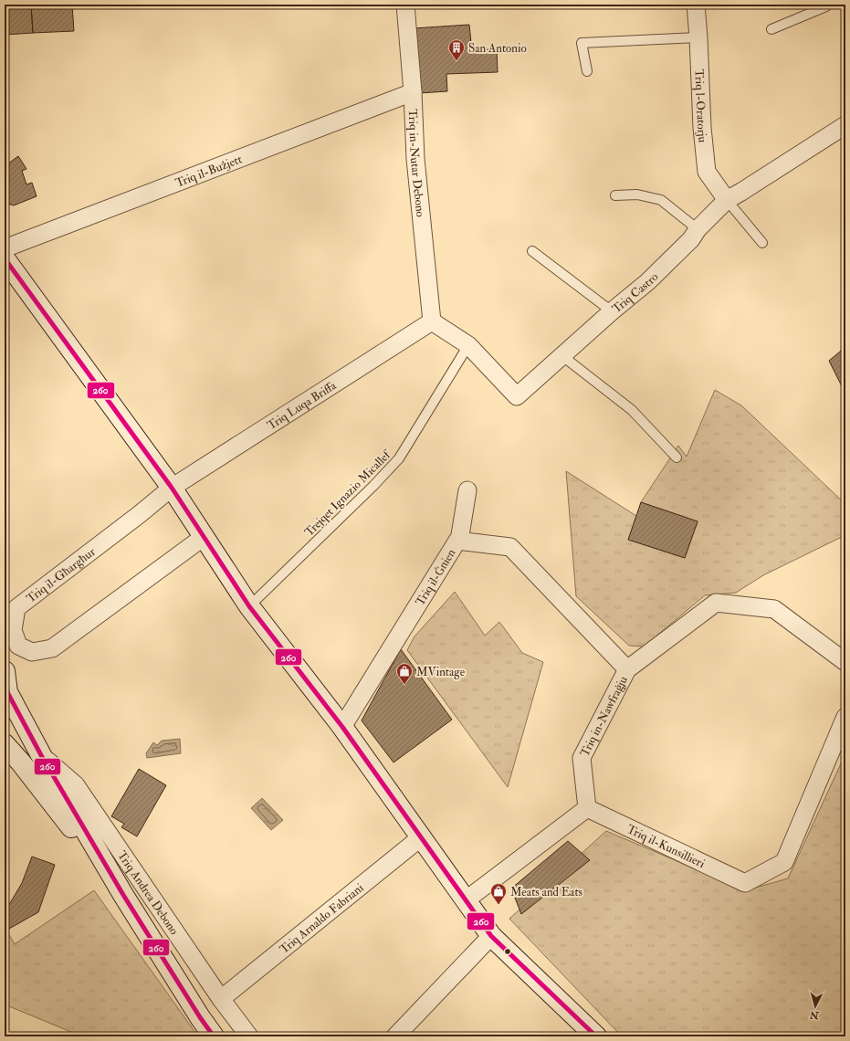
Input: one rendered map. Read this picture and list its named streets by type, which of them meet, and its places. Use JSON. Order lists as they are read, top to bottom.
{
  "streets": {
    "main road": ["Triq Andrea Debono"],
    "street": [
      "Triq l-Oratorju",
      "Triq in-Nutar Debono",
      "Triq il-Bużjett",
      "Triq Castro",
      "Triq Luqa Briffa",
      "Triq il-Għargħur",
      "Triq il-Ġnien",
      "Triq in-Nawfraġju",
      "Triq il-Kunsillieri",
      "Triq Arnaldo Fabriani"
    ],
    "lane": ["Trejqet Ignazio Micallef"]
  },
  "crossings": [
    ["Triq l-Oratorju", "Triq Castro"],
    ["Triq in-Nutar Debono", "Triq il-Bużjett"],
    ["Triq in-Nutar Debono", "Triq Castro"],
    ["Triq in-Nutar Debono", "Triq Luqa Briffa"],
    ["Triq Castro", "Triq Luqa Briffa"],
    ["Triq Castro", "Trejqet Ignazio Micallef"],
    ["Triq Luqa Briffa", "Triq il-Għargħur"],
    ["Triq il-Ġnien", "Triq in-Nawfraġju"],
    ["Triq in-Nawfraġju", "Triq il-Kunsillieri"],
    ["Triq Andrea Debono", "Triq Arnaldo Fabriani"]
  ],
  "places": {
    "building": ["San Antonio"],
    "shop": ["MVintage", "Meats and Eats"]
  },
  "lines": ["transit line 260"],
  "north": "bottom"
}
